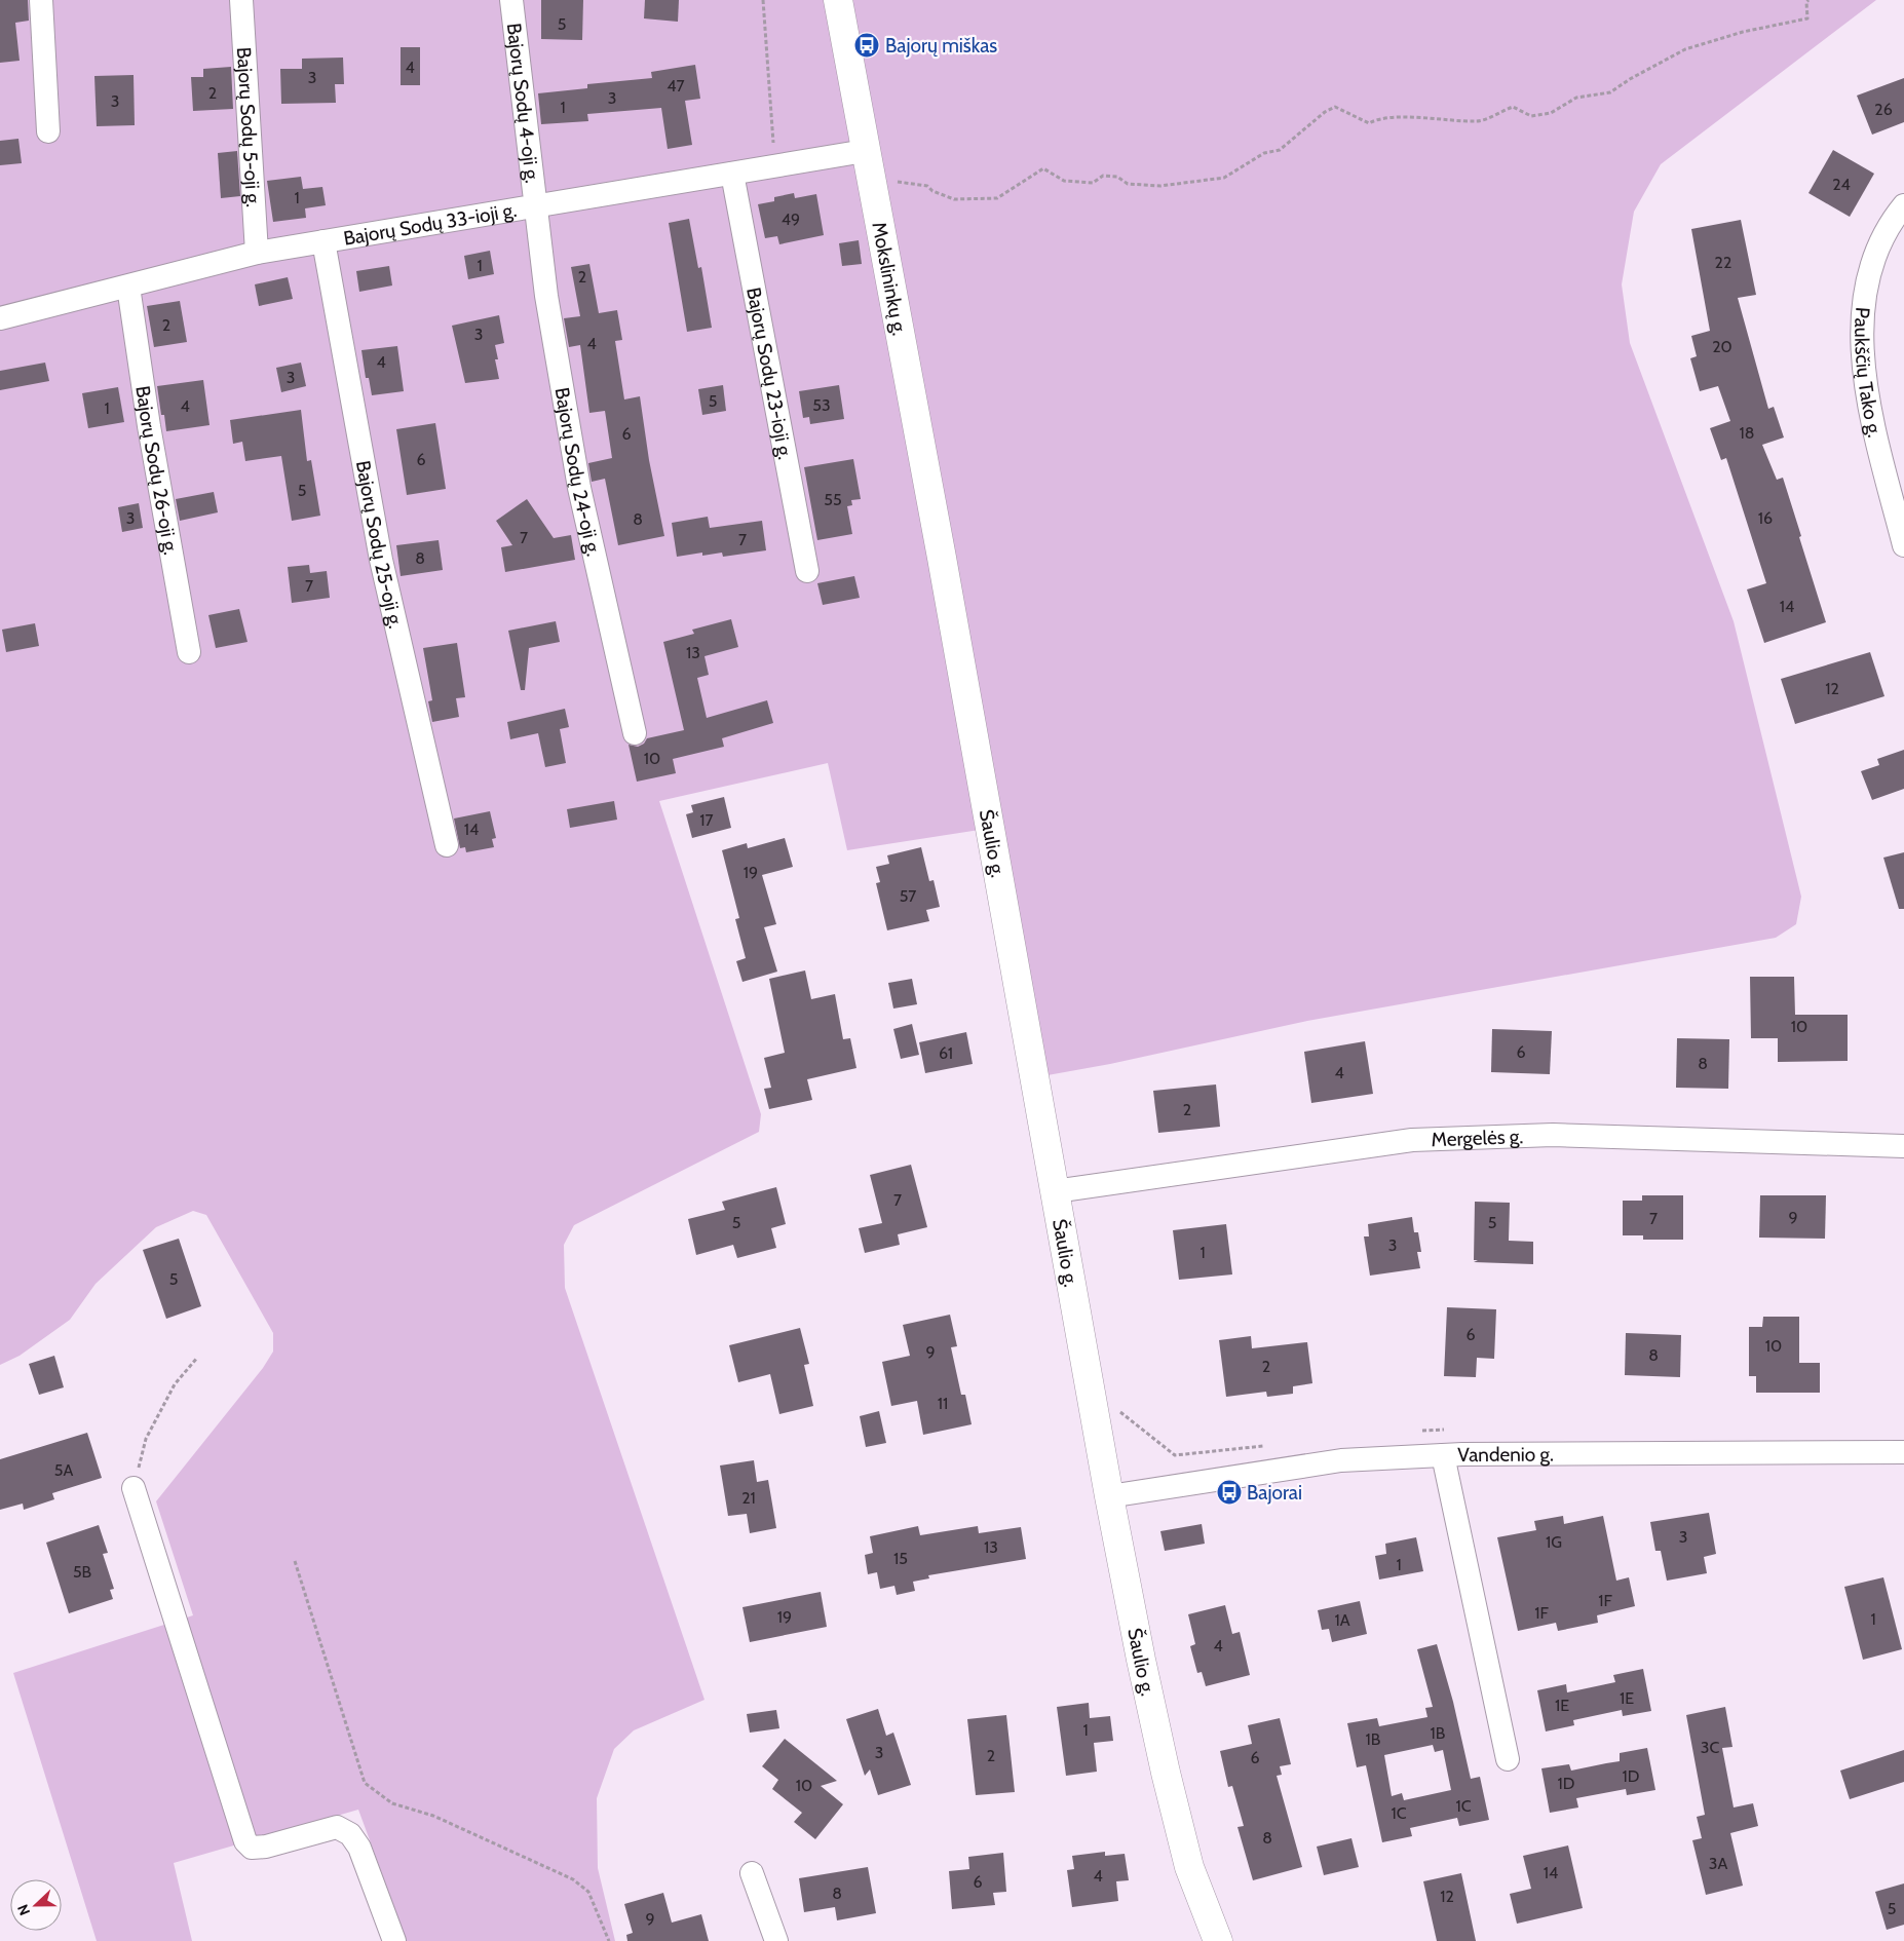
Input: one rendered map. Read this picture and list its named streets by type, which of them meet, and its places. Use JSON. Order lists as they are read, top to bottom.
{
  "streets": {
    "street": [
      "Bajorų Sodų 4-oji g.",
      "Bajorų Sodų 5-oji g.",
      "Bajorų Sodų 33-ioji g.",
      "Mokslininkų g.",
      "Bajorų Sodų 23-ioji g.",
      "Paukščių Tako g.",
      "Bajorų Sodų 26-oji g.",
      "Bajorų Sodų 24-oji g.",
      "Bajorų Sodų 25-oji g.",
      "Šaulio g.",
      "Mergelės g.",
      "Vandenio g."
    ]
  },
  "crossings": [
    ["Bajorų Sodų 4-oji g.", "Bajorų Sodų 33-ioji g."],
    ["Bajorų Sodų 4-oji g.", "Bajorų Sodų 24-oji g."],
    ["Bajorų Sodų 5-oji g.", "Bajorų Sodų 33-ioji g."],
    ["Bajorų Sodų 33-ioji g.", "Mokslininkų g."],
    ["Bajorų Sodų 33-ioji g.", "Bajorų Sodų 23-ioji g."],
    ["Bajorų Sodų 33-ioji g.", "Bajorų Sodų 26-oji g."],
    ["Bajorų Sodų 33-ioji g.", "Bajorų Sodų 24-oji g."],
    ["Bajorų Sodų 33-ioji g.", "Bajorų Sodų 25-oji g."],
    ["Mokslininkų g.", "Šaulio g."],
    ["Šaulio g.", "Mergelės g."],
    ["Šaulio g.", "Vandenio g."]
  ],
  "places": {
    "bus stop": ["Bajorų miškas", "Bajorai"]
  },
  "house_numbers": [
    "5",
    "4",
    "3",
    "47",
    "2",
    "3",
    "3",
    "1",
    "26",
    "24",
    "1",
    "49",
    "22",
    "1",
    "2",
    "2",
    "3",
    "4",
    "20",
    "4",
    "3",
    "5",
    "53",
    "4",
    "1",
    "18",
    "6",
    "6",
    "5",
    "55",
    "3",
    "16",
    "8",
    "7",
    "7",
    "8",
    "7",
    "14",
    "13",
    "12",
    "10",
    "17",
    "14",
    "19",
    "57",
    "10",
    "6",
    "61",
    "8",
    "4",
    "2",
    "7",
    "9",
    "7",
    "5",
    "5",
    "3",
    "1",
    "5",
    "6",
    "10",
    "9",
    "8",
    "2",
    "11",
    "5A",
    "21",
    "3",
    "1G",
    "13",
    "15",
    "1",
    "5B",
    "1F",
    "1F",
    "19",
    "1",
    "1A",
    "4",
    "1E",
    "1E",
    "1",
    "1B",
    "1B",
    "3C",
    "3",
    "2",
    "6",
    "1D",
    "1D",
    "10",
    "1C",
    "1C",
    "8",
    "3A",
    "14",
    "4",
    "6",
    "8",
    "12",
    "5",
    "9"
  ],
  "north": "left"
}
